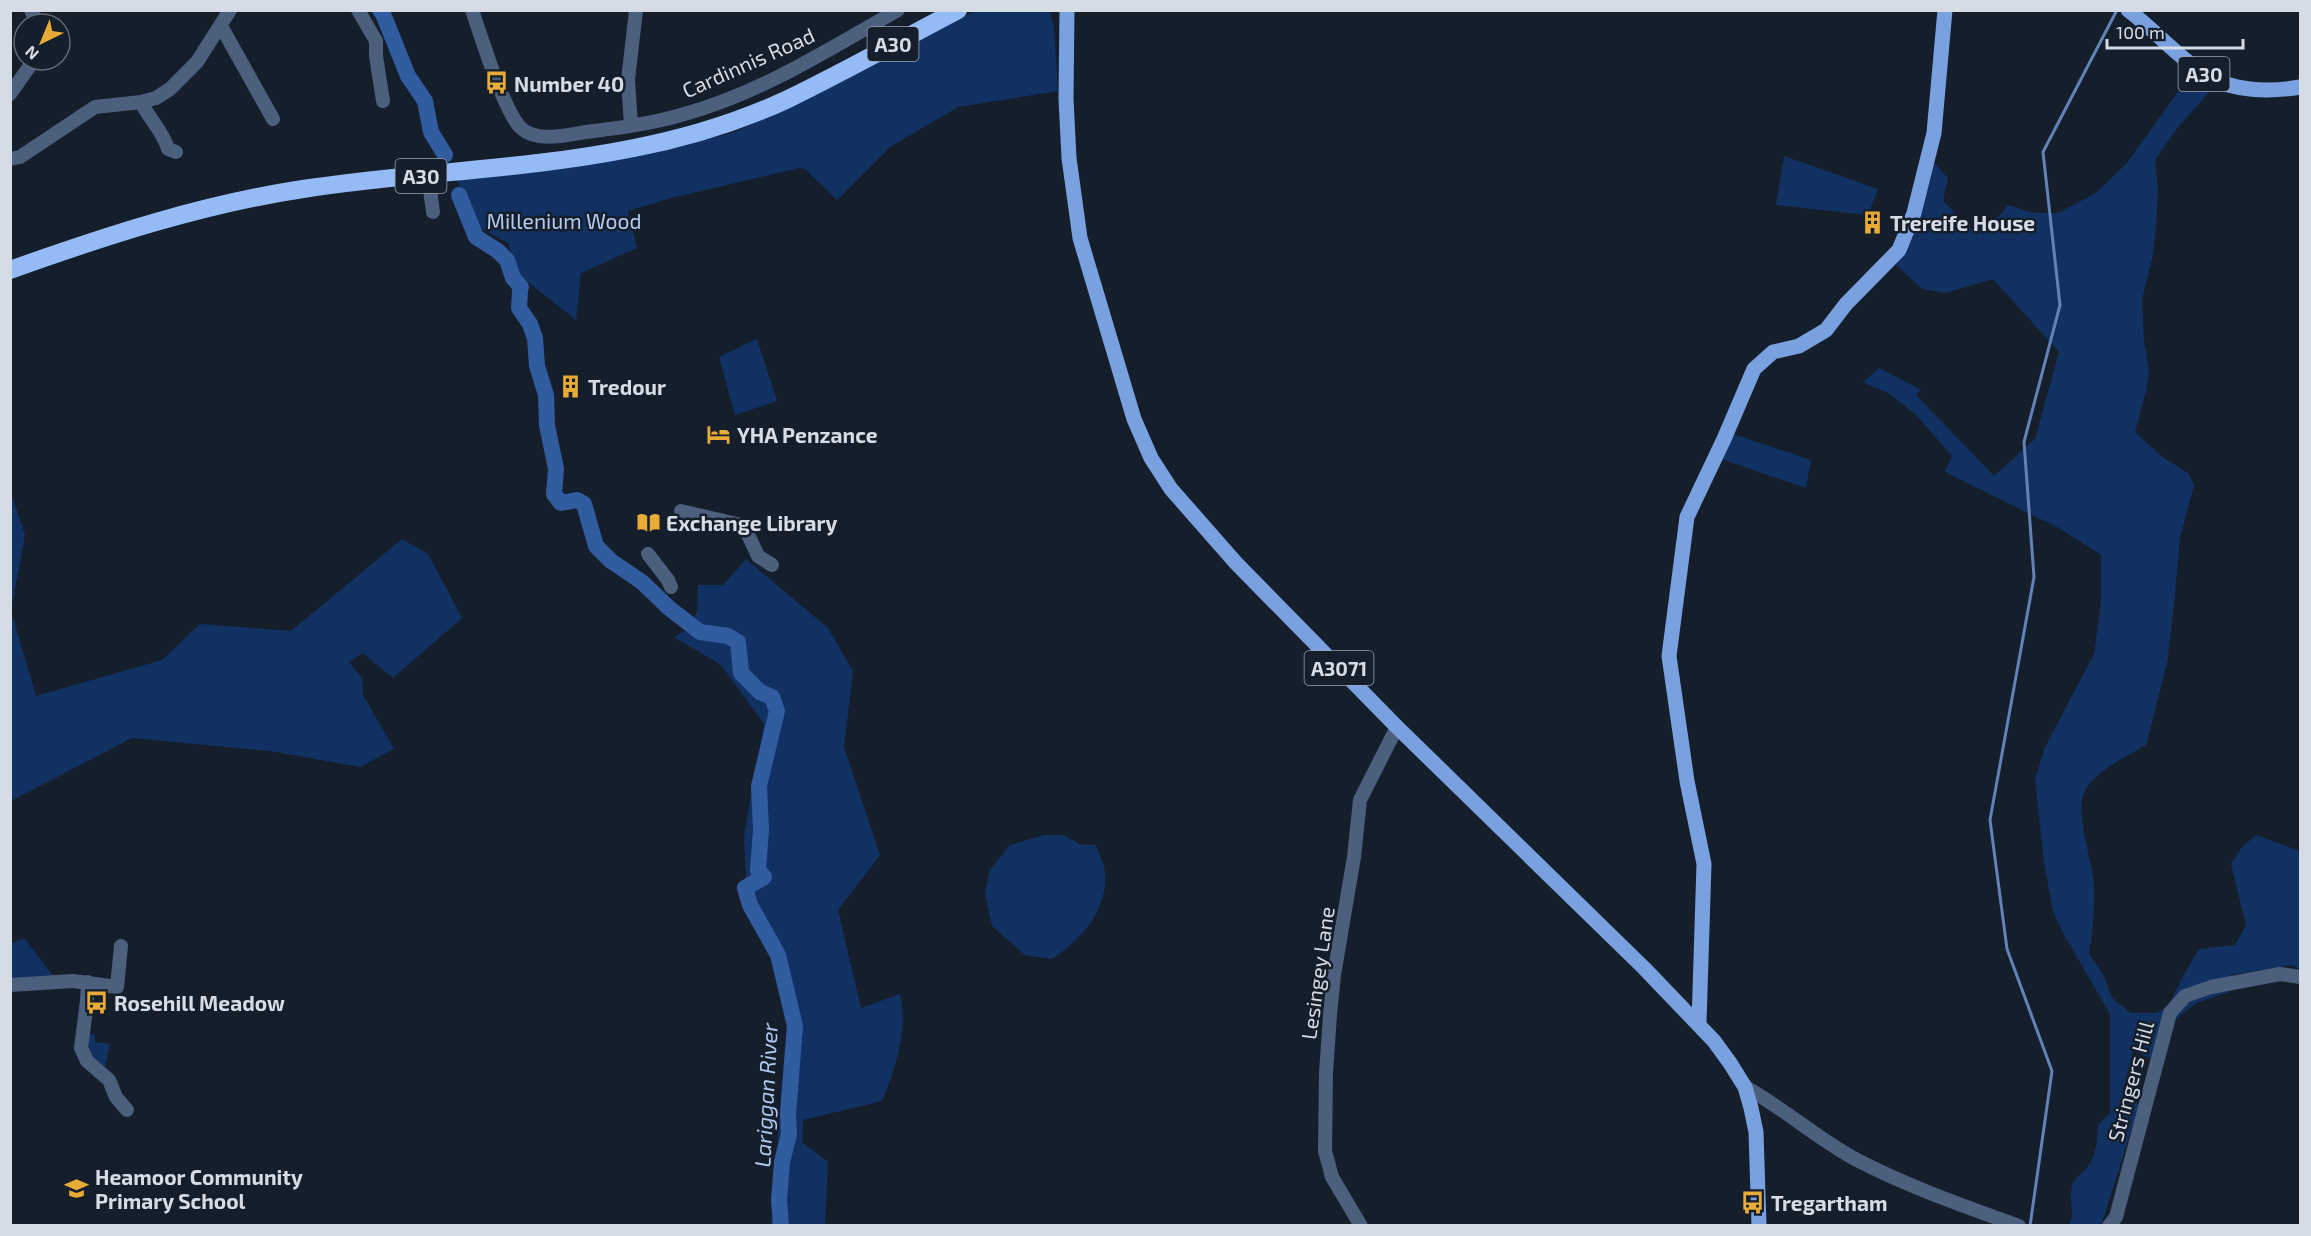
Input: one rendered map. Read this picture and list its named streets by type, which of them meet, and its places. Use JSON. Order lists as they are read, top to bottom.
{
  "streets": {
    "highway": ["A30"],
    "main road": ["A3071"],
    "street": ["Cardinnis Road", "Lesingey Lane", "Stringers Hill"]
  },
  "crossings": [
    ["A3071", "Lesingey Lane"]
  ],
  "water": ["Lariggan River"],
  "parks": ["Millenium Wood"],
  "places": {
    "bus stop": ["Number 40", "Rosehill Meadow", "Tregartham"],
    "building": ["Trereife House", "Tredour"],
    "hotel": ["YHA Penzance"],
    "library": ["Exchange Library"],
    "school or university": ["Heamoor Community Primary School"]
  },
  "scale_bar": "100 m",
  "north": "bottom left"
}
